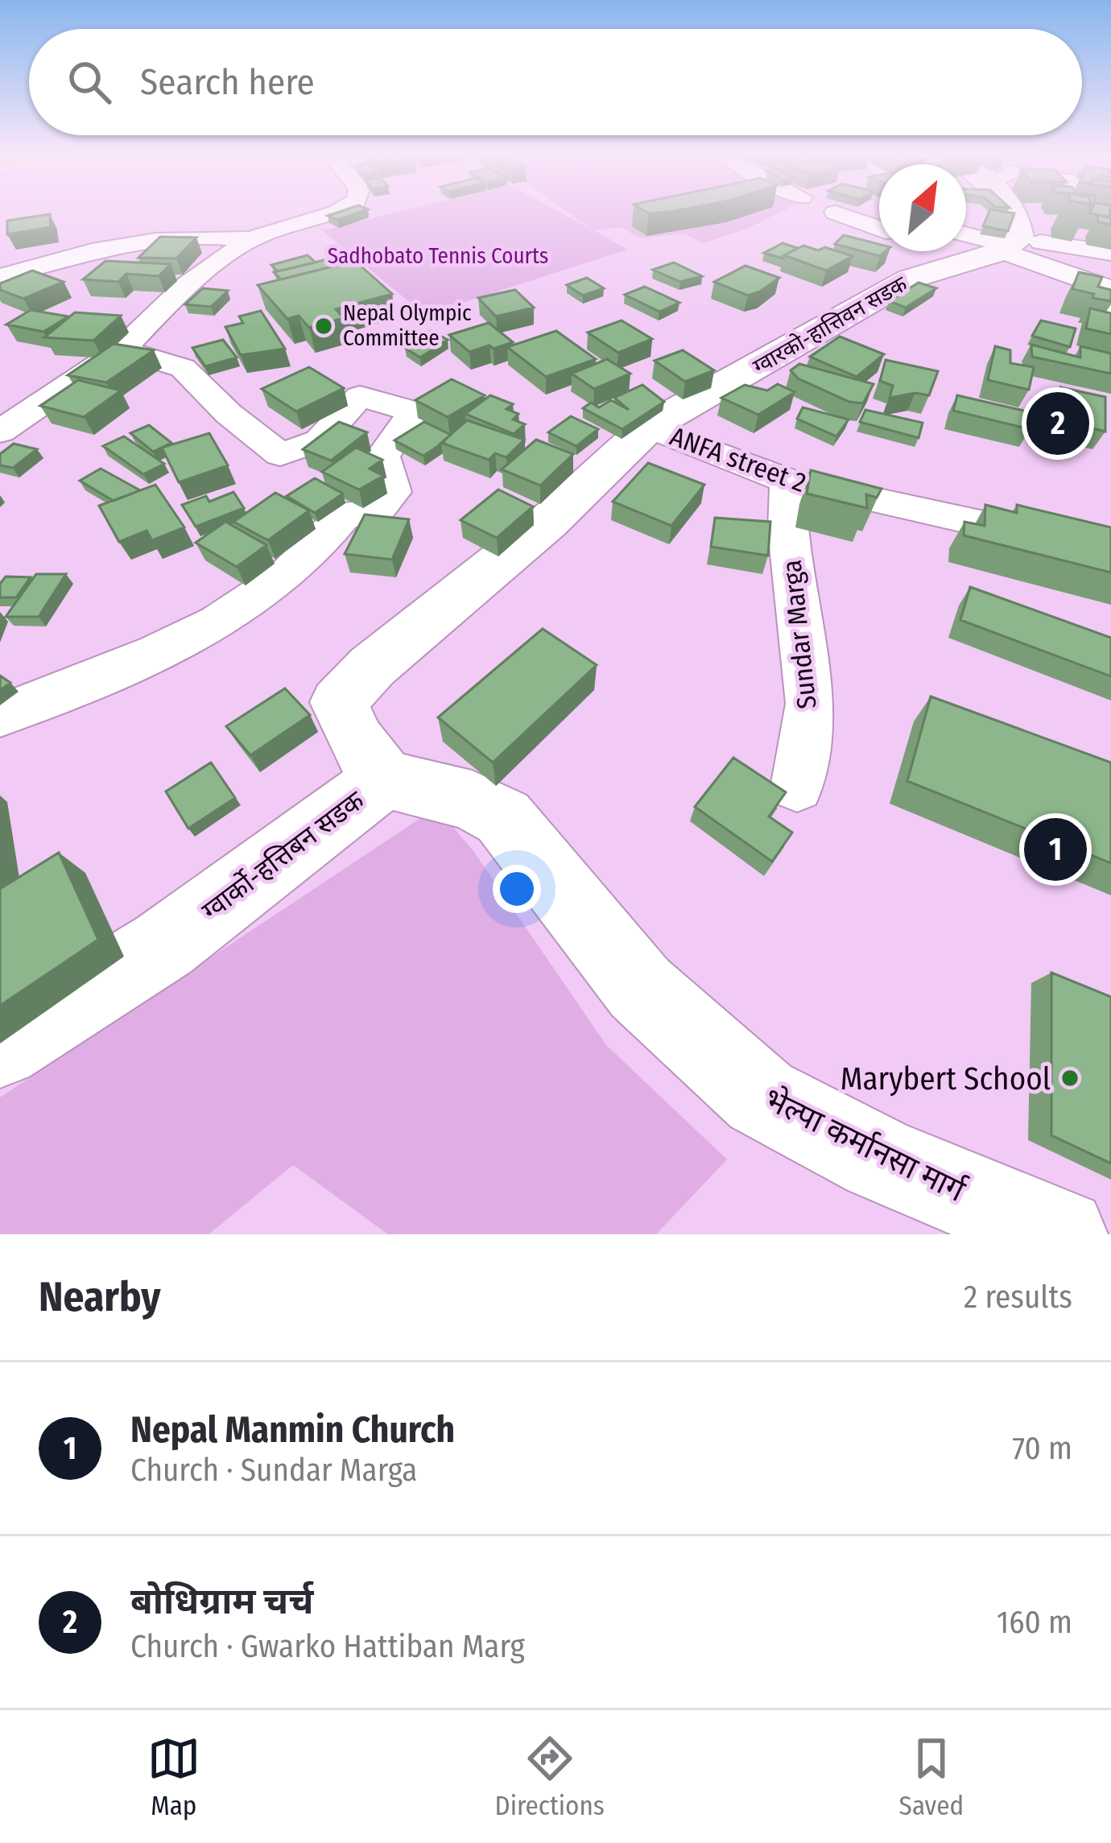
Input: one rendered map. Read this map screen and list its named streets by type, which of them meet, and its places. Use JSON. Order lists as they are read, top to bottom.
{
  "streets": {
    "main road": ["ग्वारको-हात्तिवन सडक", "ग्वार्को-हत्तिबन सडक", "भेल्पा कर्मानसा मार्ग"],
    "street": ["ANFA street 2", "Sundar Marga"]
  },
  "crossings": [
    ["ग्वारको-हात्तिवन सडक", "ANFA street 2"],
    ["ग्वारको-हात्तिवन सडक", "ग्वार्को-हत्तिबन सडक"],
    ["ANFA street 2", "Sundar Marga"],
    ["ANFA street 2", "ग्वार्को-हत्तिबन सडक"],
    ["ग्वार्को-हत्तिबन सडक", "भेल्पा कर्मानसा मार्ग"]
  ],
  "parks": ["Sadhobato Tennis Courts"],
  "places": ["Nepal Olympic Committee", "Marybert School"],
  "north": "top right",
  "page": {
    "search": "Search here",
    "pins": ["2", "1"],
    "heading": ["Nearby", "2 results"],
    "list": [
      {
        "mark": "1",
        "name": "Nepal Manmin Church",
        "note": "Church · Sundar Marga",
        "value": "70 m"
      },
      {
        "mark": "2",
        "name": "बोधिग्राम चर्च",
        "note": "Church · Gwarko Hattiban Marg",
        "value": "160 m"
      }
    ],
    "nav": ["Map", "Directions", "Saved"]
  }
}
